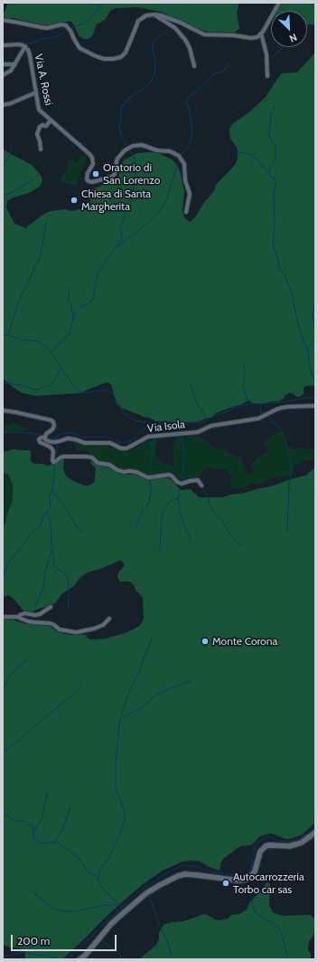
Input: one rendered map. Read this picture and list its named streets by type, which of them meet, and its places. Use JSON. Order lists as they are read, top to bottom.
{
  "streets": {
    "street": ["Via A. Rossi", "Via Isola"]
  },
  "places": [
    "Oratorio di San Lorenzo",
    "Chiesa di Santa Margherita",
    "Monte Corona",
    "Autocarrozzeria Torbo car sas"
  ],
  "scale_bar": "200 m",
  "north": "bottom right"
}
